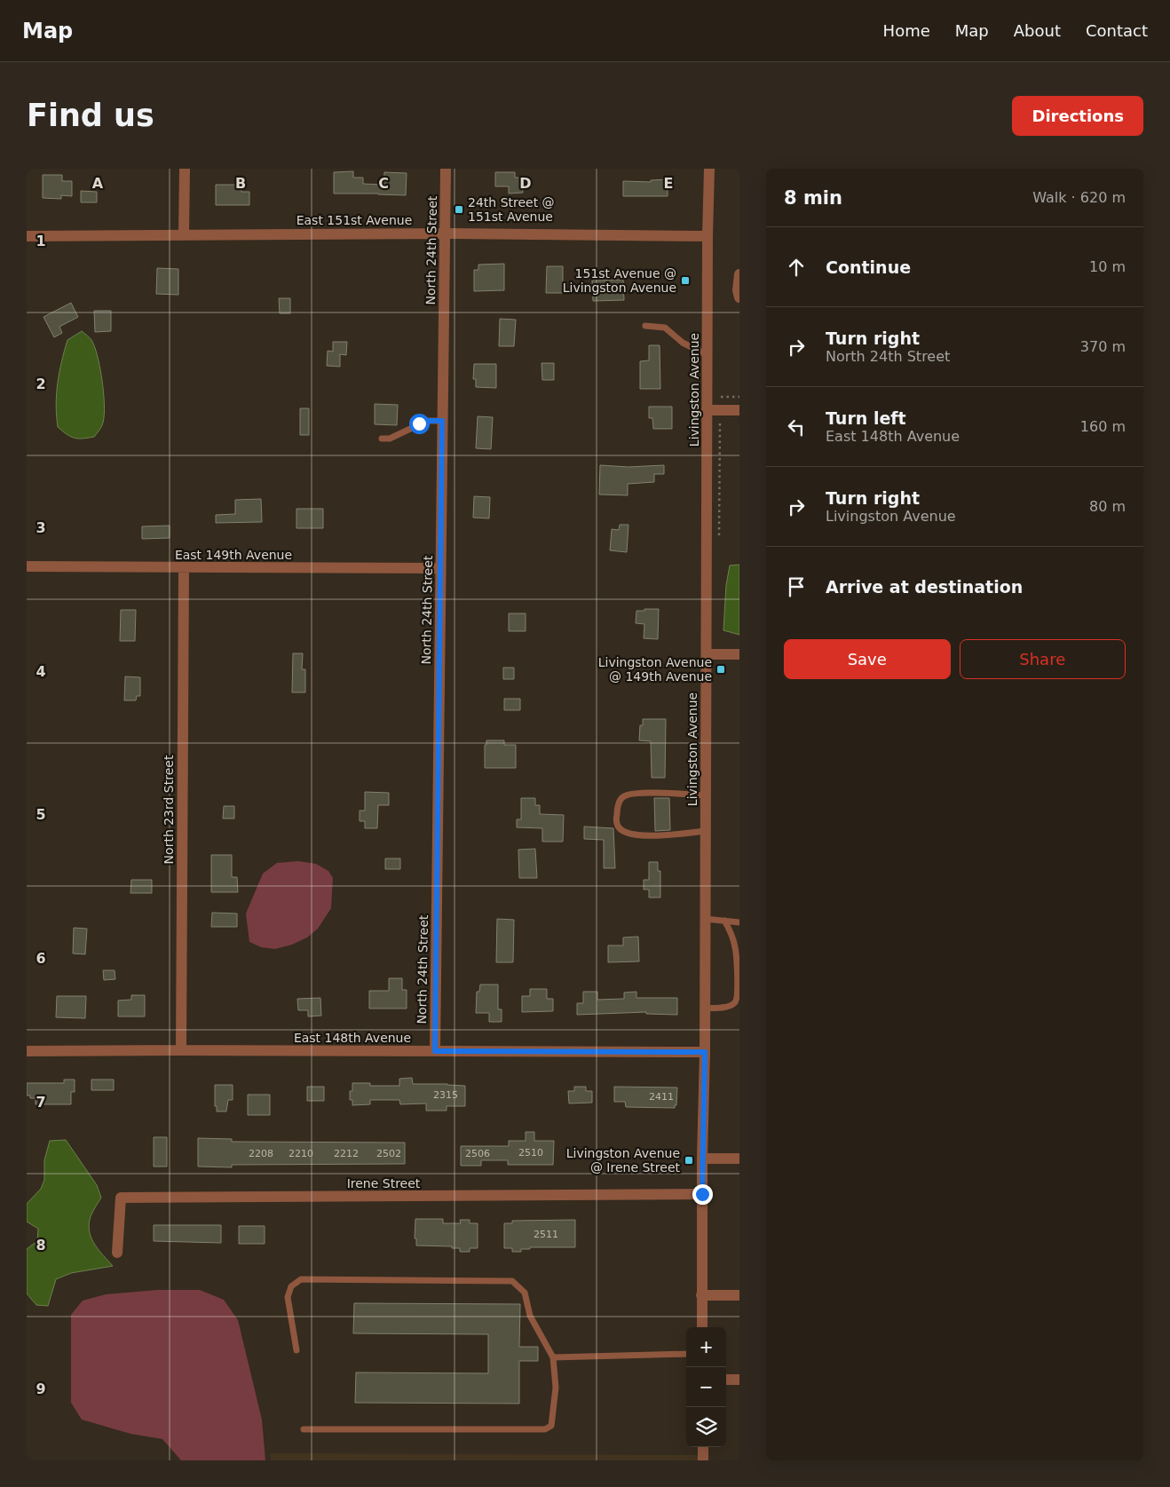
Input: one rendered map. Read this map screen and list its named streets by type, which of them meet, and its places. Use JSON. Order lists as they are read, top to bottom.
{
  "streets": {
    "street": [
      "East 151st Avenue",
      "North 24th Street",
      "Livingston Avenue",
      "East 149th Avenue",
      "North 23rd Street",
      "East 148th Avenue",
      "Irene Street"
    ]
  },
  "crossings": [
    ["East 151st Avenue", "North 24th Street"],
    ["East 151st Avenue", "Livingston Avenue"],
    ["North 24th Street", "East 149th Avenue"],
    ["North 24th Street", "East 148th Avenue"],
    ["Livingston Avenue", "East 148th Avenue"],
    ["Livingston Avenue", "Irene Street"],
    ["East 149th Avenue", "North 23rd Street"],
    ["North 23rd Street", "East 148th Avenue"]
  ],
  "places": {
    "transit": [
      "24th Street @ 151st Avenue",
      "151st Avenue @ Livingston Avenue",
      "Livingston Avenue @ 149th Avenue",
      "Livingston Avenue @ Irene Street"
    ]
  },
  "house_numbers": [
    "2315",
    "2411",
    "2510",
    "2208",
    "2210",
    "2212",
    "2502",
    "2506",
    "2511"
  ],
  "page": {
    "header": "Map",
    "nav": [
      "Home",
      "Map",
      "About",
      "Contact"
    ],
    "buttons": [
      "Directions",
      ["Save", "Share"]
    ],
    "title": "Find us",
    "heading": ["8 min", "Walk · 620 m"],
    "list": [
      ["Continue", "10 m"],
      ["Turn right", "North 24th Street", "370 m"],
      ["Turn left", "East 148th Avenue", "160 m"],
      ["Turn right", "Livingston Avenue", "80 m"],
      "Arrive at destination"
    ],
    "map_buttons": ["+", "−"]
  },
  "grid": {
    "columns": [
      "A",
      "B",
      "C",
      "D",
      "E"
    ],
    "rows": [
      "1",
      "2",
      "3",
      "4",
      "5",
      "6",
      "7",
      "8",
      "9"
    ]
  }
}
